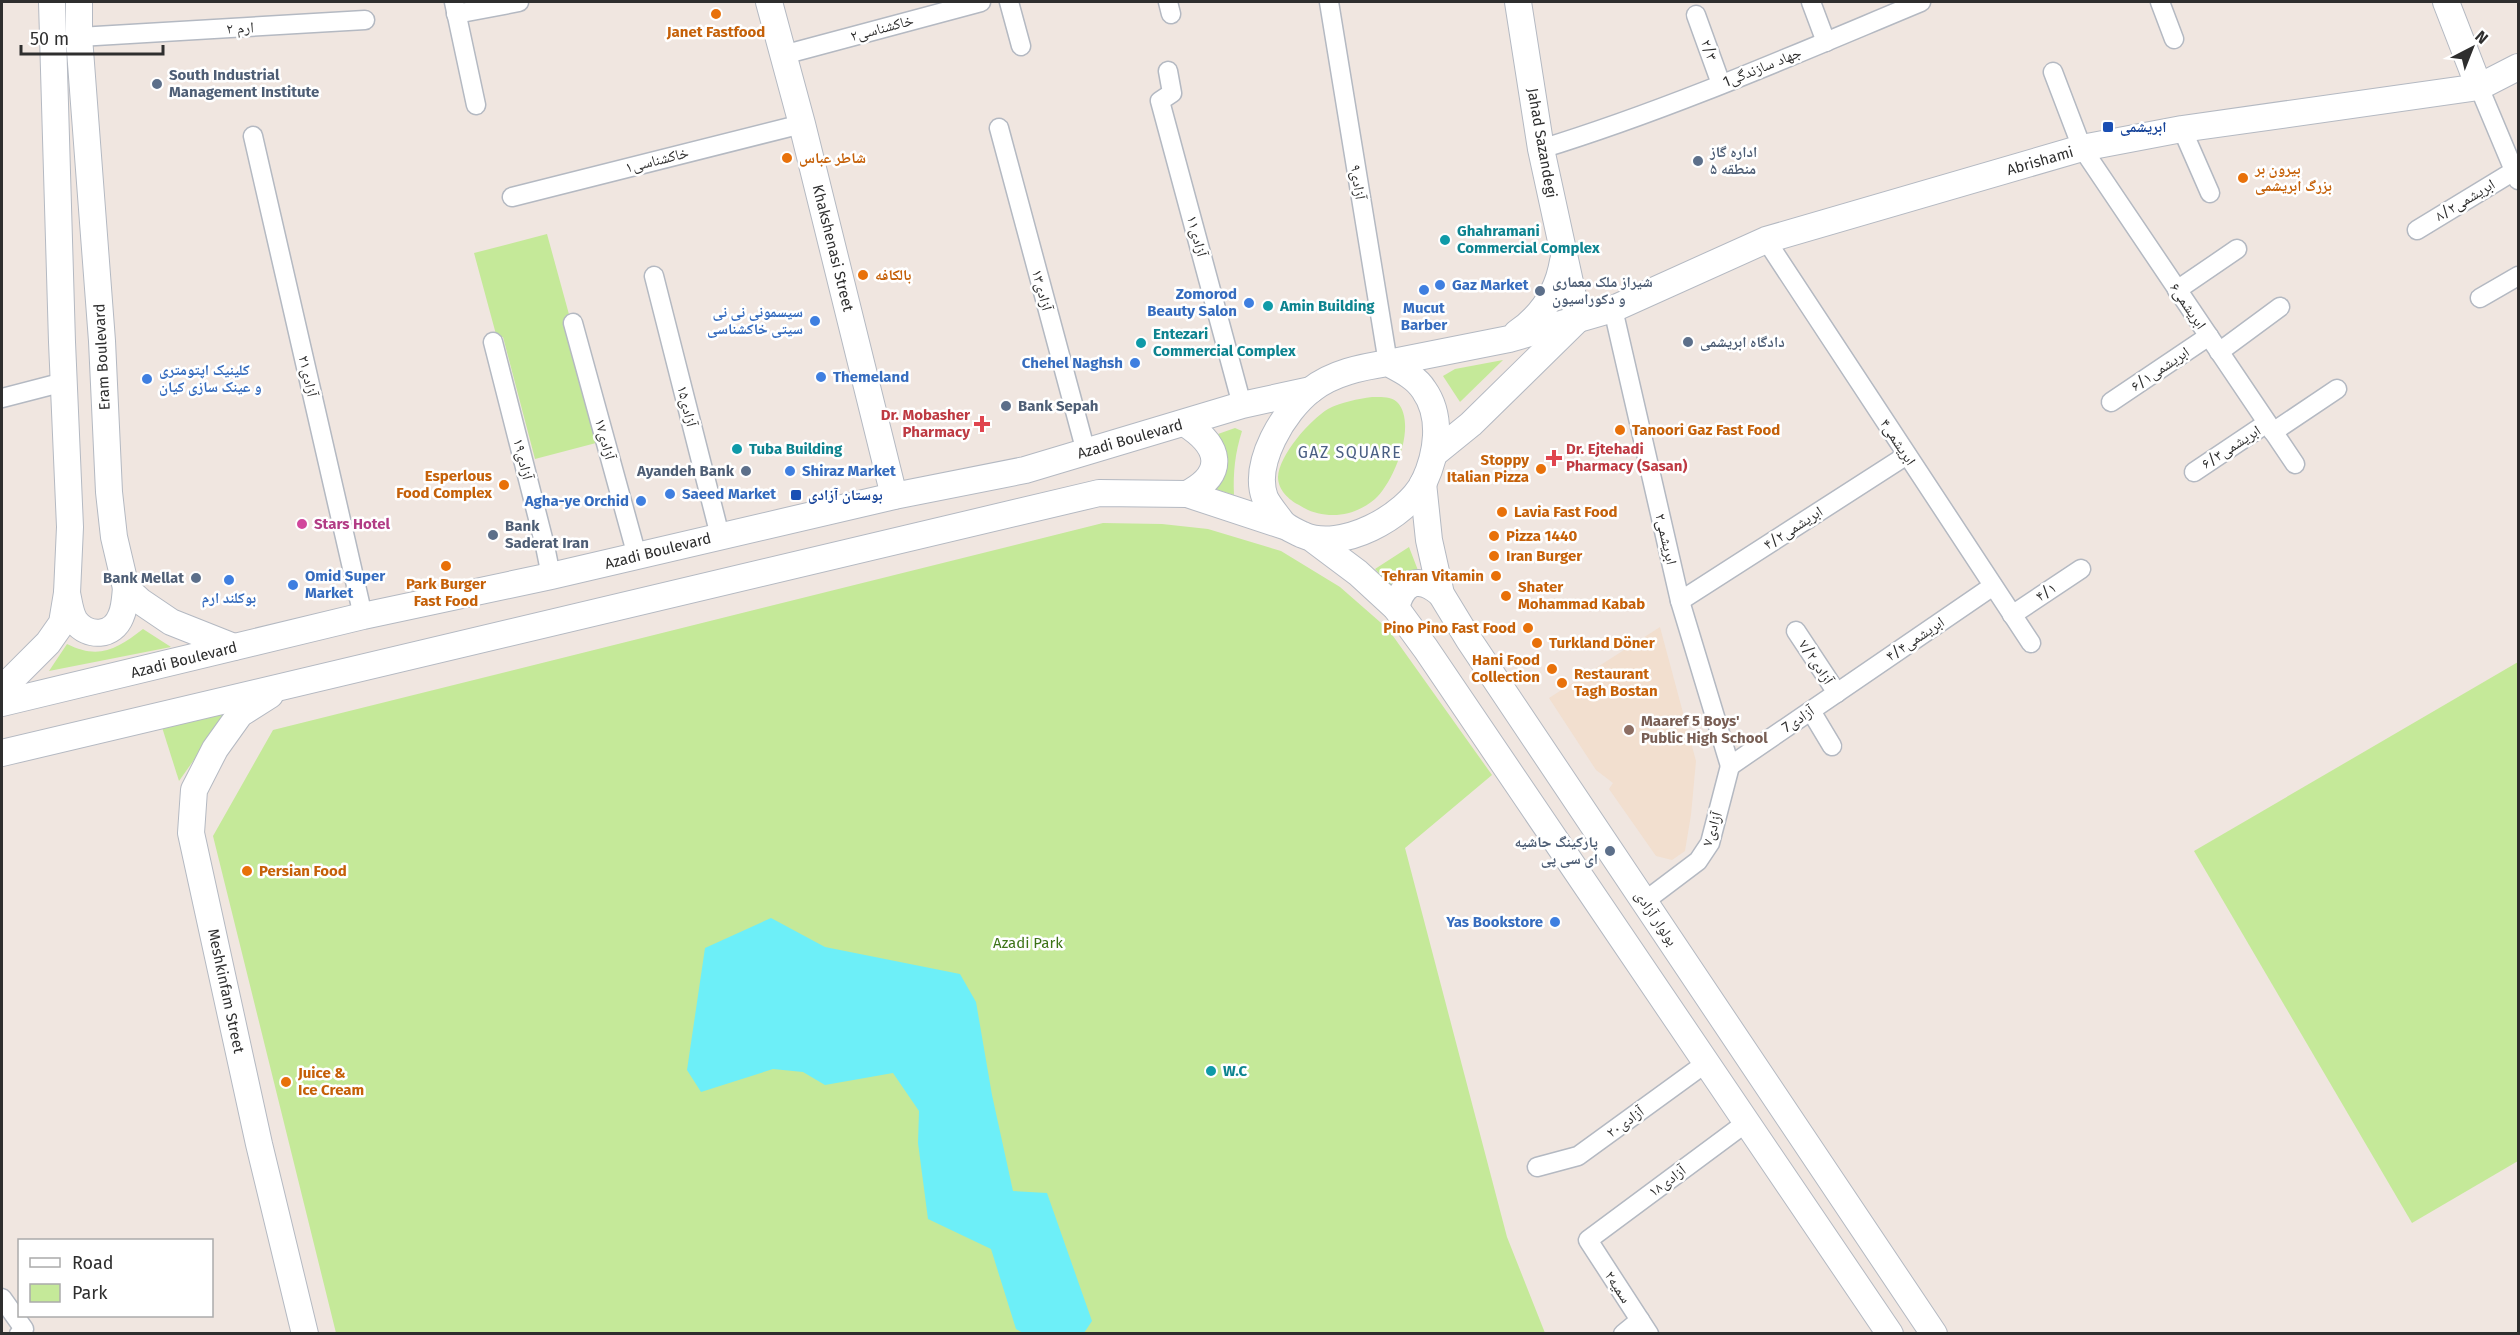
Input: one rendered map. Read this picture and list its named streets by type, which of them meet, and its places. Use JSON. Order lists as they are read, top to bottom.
{
  "streets": {
    "main road": [
      "Jahad Sazandegi",
      "Abrishami",
      "Khakshenasi Street",
      "Eram Boulevard",
      "Azadi Boulevard",
      "بولوار آزادی",
      "Meshkinfam Street"
    ],
    "street": [
      "ارم ۲",
      "خاکشناسی۲",
      "۲/۳",
      "1جهاد سازندگی",
      "خاکشناسی۱",
      "آزادی۹",
      "۸/۲ابریشمی",
      "آزادی۱۱",
      "آزادی۱۳",
      "ابریشمی۶",
      "۶/۱ابریشمی",
      "آزادی۲۱",
      "آزادی۱۵",
      "آزادی۱۷",
      "ابریشمی۴",
      "۶/۳ابریشمی",
      "آزادی۱۹",
      "ابریشمی۴/۲",
      "ابریشمی۲",
      "۴/۱",
      "ابریشمی۴/۴",
      "۷/۲آزادی",
      "7آزادی",
      "آزادی۷",
      "آزادی۲۰",
      "آزادی۱۸",
      "۲سمیه"
    ]
  },
  "crossings": [
    ["ارم ۲", "Eram Boulevard"],
    ["خاکشناسی۲", "Khakshenasi Street"],
    ["۲/۳", "1جهاد سازندگی"],
    ["1جهاد سازندگی", "Jahad Sazandegi"],
    ["Jahad Sazandegi", "Abrishami"],
    ["خاکشناسی۱", "Khakshenasi Street"],
    ["Abrishami", "آزادی۹"],
    ["Abrishami", "ابریشمی۶"],
    ["Abrishami", "Azadi Boulevard"],
    ["Abrishami", "ابریشمی۴"],
    ["Abrishami", "ابریشمی۲"],
    ["Abrishami", "بولوار آزادی"],
    ["آزادی۹", "Azadi Boulevard"],
    ["آزادی۹", "بولوار آزادی"],
    ["آزادی۱۱", "Azadi Boulevard"],
    ["Khakshenasi Street", "Azadi Boulevard"],
    ["آزادی۱۳", "Azadi Boulevard"],
    ["ابریشمی۶", "۶/۱ابریشمی"],
    ["ابریشمی۶", "۶/۳ابریشمی"],
    ["آزادی۲۱", "Azadi Boulevard"],
    ["آزادی۱۵", "Azadi Boulevard"],
    ["آزادی۱۷", "Azadi Boulevard"],
    ["Azadi Boulevard", "آزادی۱۹"],
    ["Azadi Boulevard", "بولوار آزادی"],
    ["ابریشمی۴", "ابریشمی۴/۲"],
    ["ابریشمی۴", "۴/۱"],
    ["ابریشمی۴", "ابریشمی۴/۴"],
    ["ابریشمی۴/۲", "ابریشمی۲"],
    ["ابریشمی۲", "7آزادی"],
    ["ابریشمی۲", "آزادی۷"],
    ["ابریشمی۴/۴", "۷/۲آزادی"],
    ["ابریشمی۴/۴", "7آزادی"],
    ["۷/۲آزادی", "7آزادی"],
    ["7آزادی", "آزادی۷"],
    ["آزادی۷", "بولوار آزادی"],
    ["آزادی۱۸", "۲سمیه"]
  ],
  "districts": ["GAZ SQUARE"],
  "parks": ["Azadi Park"],
  "places": {
    "other": [
      "Janet Fastfood",
      "South Industrial Management Institute",
      "شاطر عباس",
      "اداره گاز منطقه ۵",
      "بیرون بر بزرگ ابریشمی",
      "Ghahramani Commercial Complex",
      "بالکافه",
      "Gaz Market",
      "Mucut Barber",
      "شیراز ملک معماری و دکوراسیون",
      "Zomorod Beauty Salon",
      "Amin Building",
      "سیسمونی نی نی سیتی خاکشناسی",
      "دادگاه ابریشمی",
      "Entezari Commercial Complex",
      "Chehel Naghsh",
      "Themeland",
      "کلینیک اپتومتری و عینک سازی کیان",
      "Bank Sepah",
      "Tanoori Gaz Fast Food",
      "Tuba Building",
      "Stoppy Italian Pizza",
      "Ayandeh Bank",
      "Shiraz Market",
      "Esperlous Food Complex",
      "Saeed Market",
      "Agha-ye Orchid",
      "Lavia Fast Food",
      "Stars Hotel",
      "Bank Saderat Iran",
      "Pizza 1440",
      "Iran Burger",
      "Park Burger Fast Food",
      "Tehran Vitamin",
      "Bank Mellat",
      "بوکلند ارم",
      "Omid Super Market",
      "Shater Mohammad Kabab",
      "Pino Pino Fast Food",
      "Turkland Döner",
      "Hani Food Collection",
      "Restaurant Tagh Bostan",
      "Maaref 5 Boys' Public High School",
      "پارکینگ حاشیه ای سی پی",
      "Persian Food",
      "Yas Bookstore",
      "W.C",
      "Juice & Ice Cream"
    ],
    "transit": ["ابریشمی", "بوستان آزادی"],
    "health": ["Dr. Mobasher Pharmacy", "Dr. Ejtehadi Pharmacy (Sasan)"]
  },
  "legend": ["Road", "Park"],
  "scale_bar": "50 m",
  "north": "top right"
}
